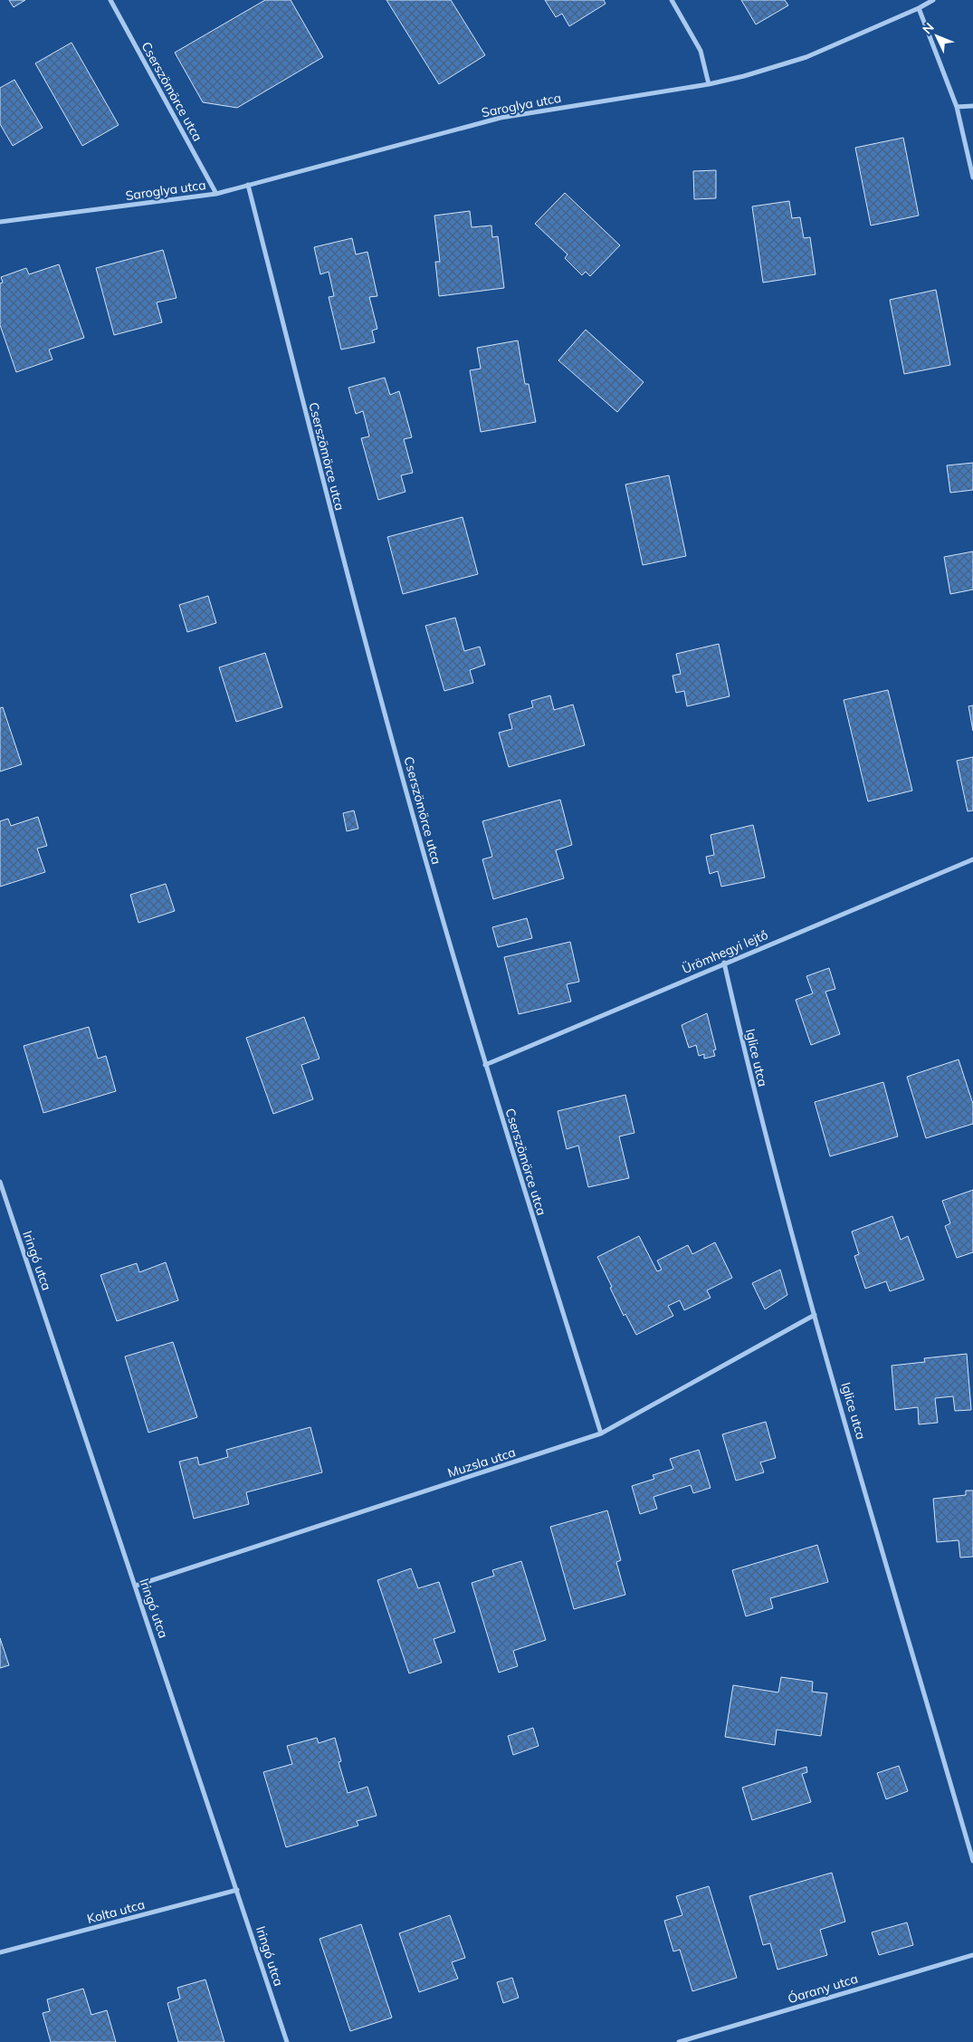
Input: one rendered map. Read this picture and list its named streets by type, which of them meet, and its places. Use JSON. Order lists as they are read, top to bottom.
{
  "streets": {
    "street": [
      "Cserszömörce utca",
      "Saroglya utca",
      "Ürömhegyi lejtő",
      "Iglice utca",
      "Iringó utca",
      "Muzsla utca",
      "Kolta utca",
      "Óarany utca"
    ]
  },
  "crossings": [
    ["Cserszömörce utca", "Saroglya utca"],
    ["Cserszömörce utca", "Ürömhegyi lejtő"],
    ["Cserszömörce utca", "Muzsla utca"],
    ["Ürömhegyi lejtő", "Iglice utca"],
    ["Iglice utca", "Muzsla utca"],
    ["Iringó utca", "Muzsla utca"],
    ["Iringó utca", "Kolta utca"]
  ],
  "north": "top left"
}
